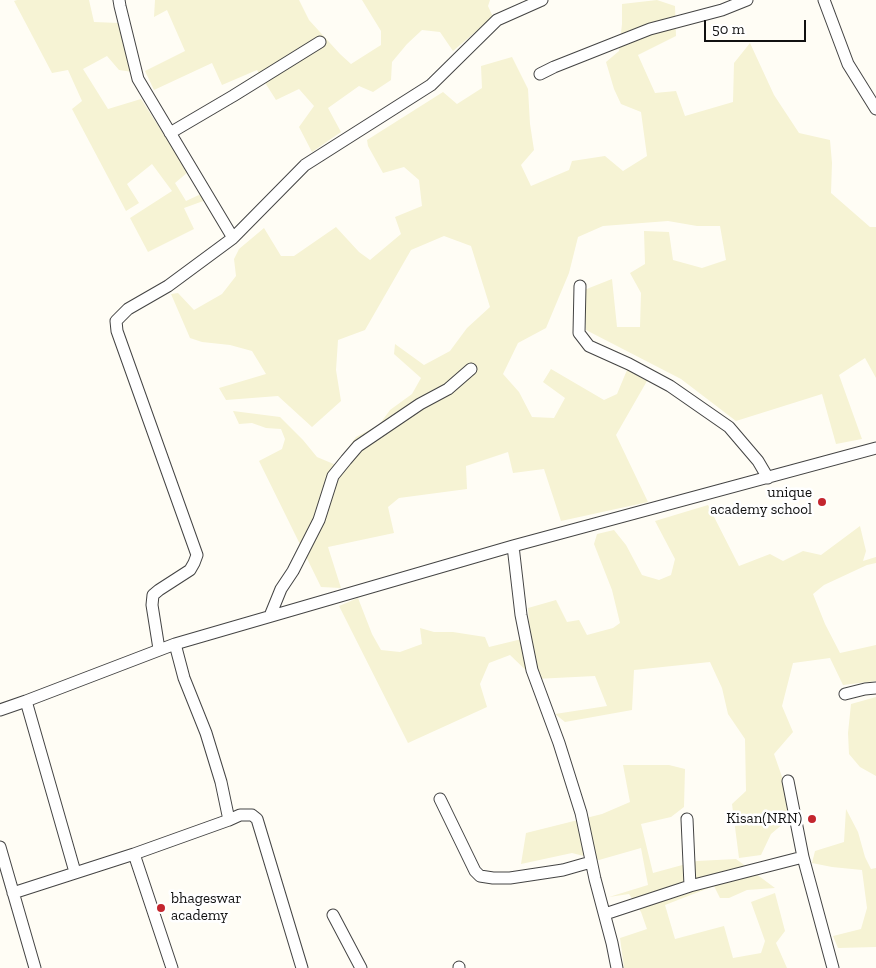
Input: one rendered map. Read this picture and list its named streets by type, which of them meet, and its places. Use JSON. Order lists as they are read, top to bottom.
{
  "places": ["unique academy school", "Kisan(NRN)", "bhageswar academy"],
  "scale_bar": "50 m"
}
